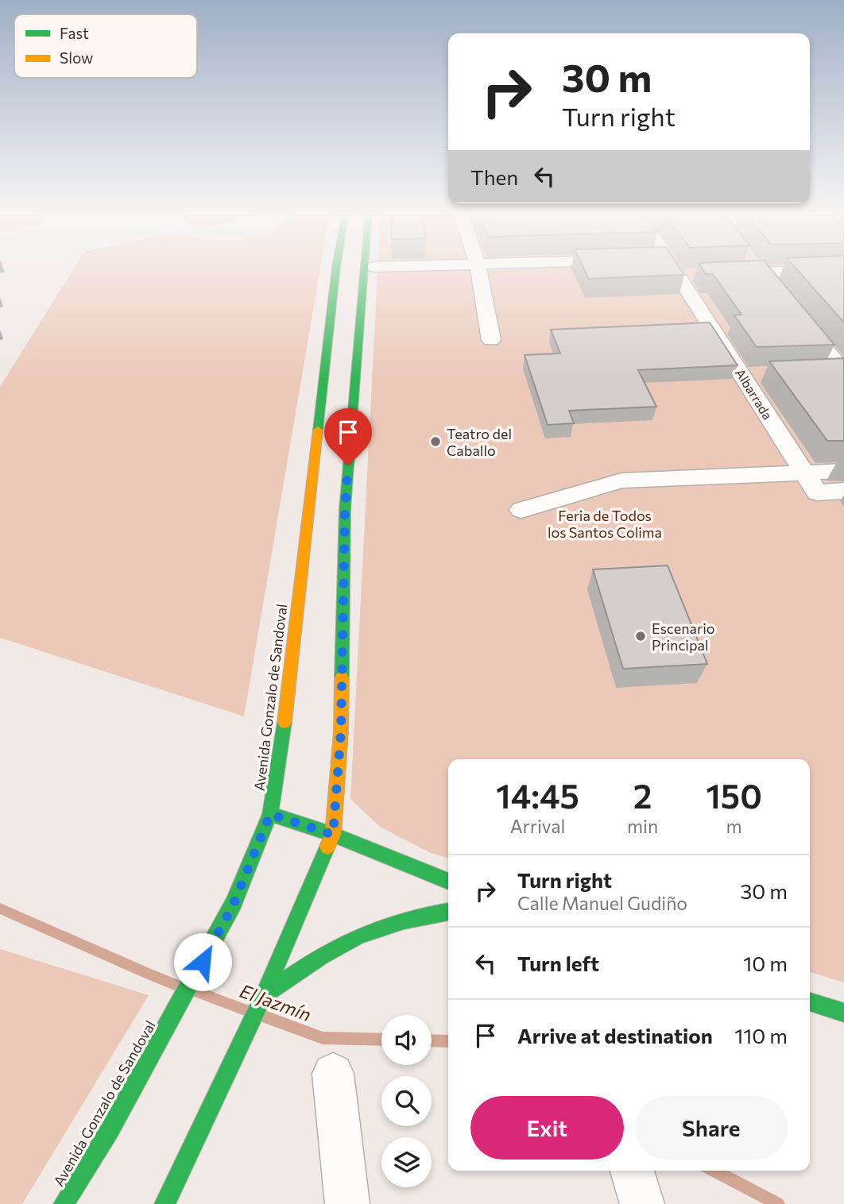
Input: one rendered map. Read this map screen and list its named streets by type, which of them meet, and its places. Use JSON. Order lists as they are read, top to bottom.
{
  "streets": {
    "main road": ["Avenida Gonzalo de Sandoval"],
    "street": ["Albarrada"]
  },
  "water": ["El Jazmín"],
  "parks": ["Feria de Todos los Santos Colima"],
  "places": ["Teatro del Caballo", "Escenario Principal"],
  "legend": ["Fast", "Slow"],
  "page": {
    "turn": ["30 m", "Turn right"],
    "then": "Then",
    "eta": [
      "14:45",
      "Arrival",
      "2",
      "min",
      "150",
      "m"
    ],
    "list": [
      {
        "name": "Turn right",
        "note": "Calle Manuel Gudiño",
        "value": "30 m"
      },
      {
        "name": "Turn left",
        "value": "10 m"
      },
      {
        "name": "Arrive at destination",
        "value": "110 m"
      }
    ],
    "buttons": ["Exit", "Share"]
  }
}
